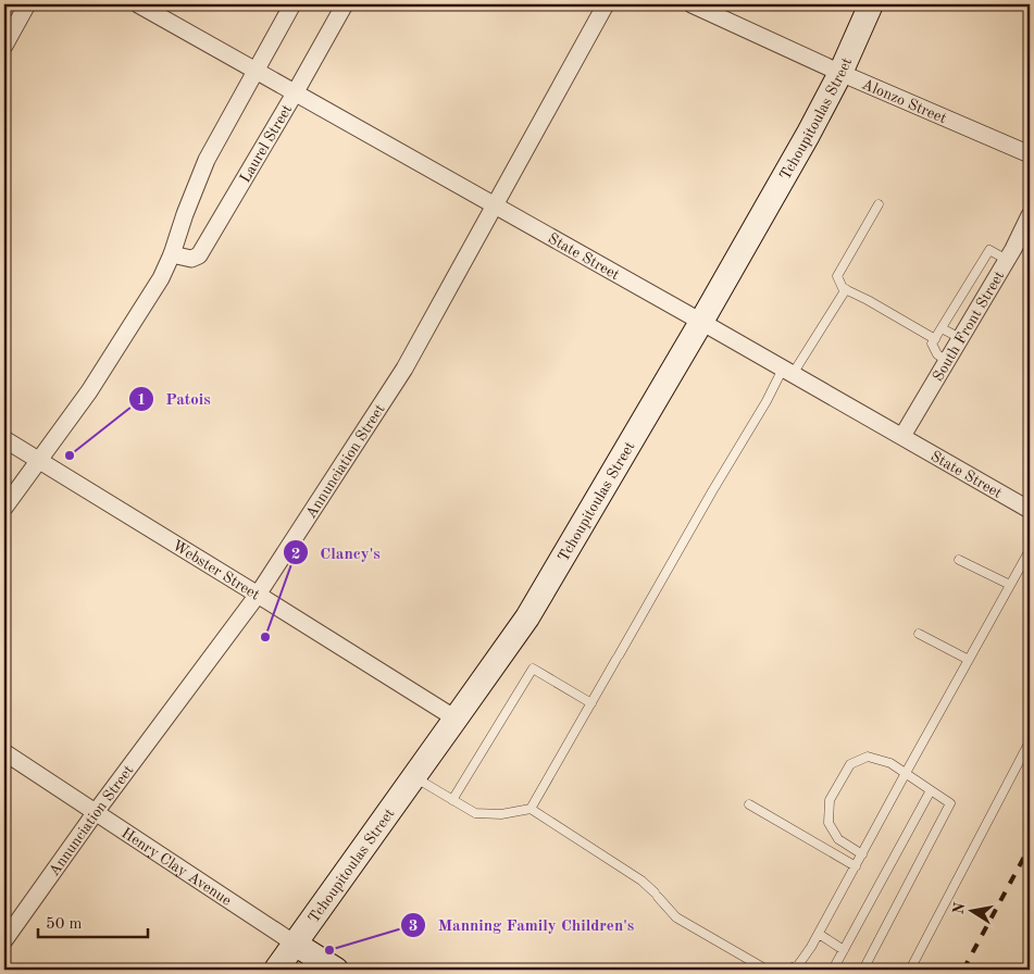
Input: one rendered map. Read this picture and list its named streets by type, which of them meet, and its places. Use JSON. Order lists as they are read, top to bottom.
{
  "streets": {
    "street": [
      "Alonzo Street",
      "Tchoupitoulas Street",
      "Laurel Street",
      "State Street",
      "South Front Street",
      "Annunciation Street",
      "Webster Street",
      "Henry Clay Avenue"
    ]
  },
  "crossings": [
    ["Alonzo Street", "Tchoupitoulas Street"],
    ["Tchoupitoulas Street", "State Street"],
    ["Tchoupitoulas Street", "Webster Street"],
    ["Tchoupitoulas Street", "Henry Clay Avenue"],
    ["Laurel Street", "State Street"],
    ["State Street", "South Front Street"],
    ["State Street", "Annunciation Street"],
    ["Annunciation Street", "Webster Street"],
    ["Annunciation Street", "Henry Clay Avenue"]
  ],
  "places": ["Patois", "Clancy's", "Manning Family Children's"],
  "scale_bar": "50 m",
  "north": "left"
}
